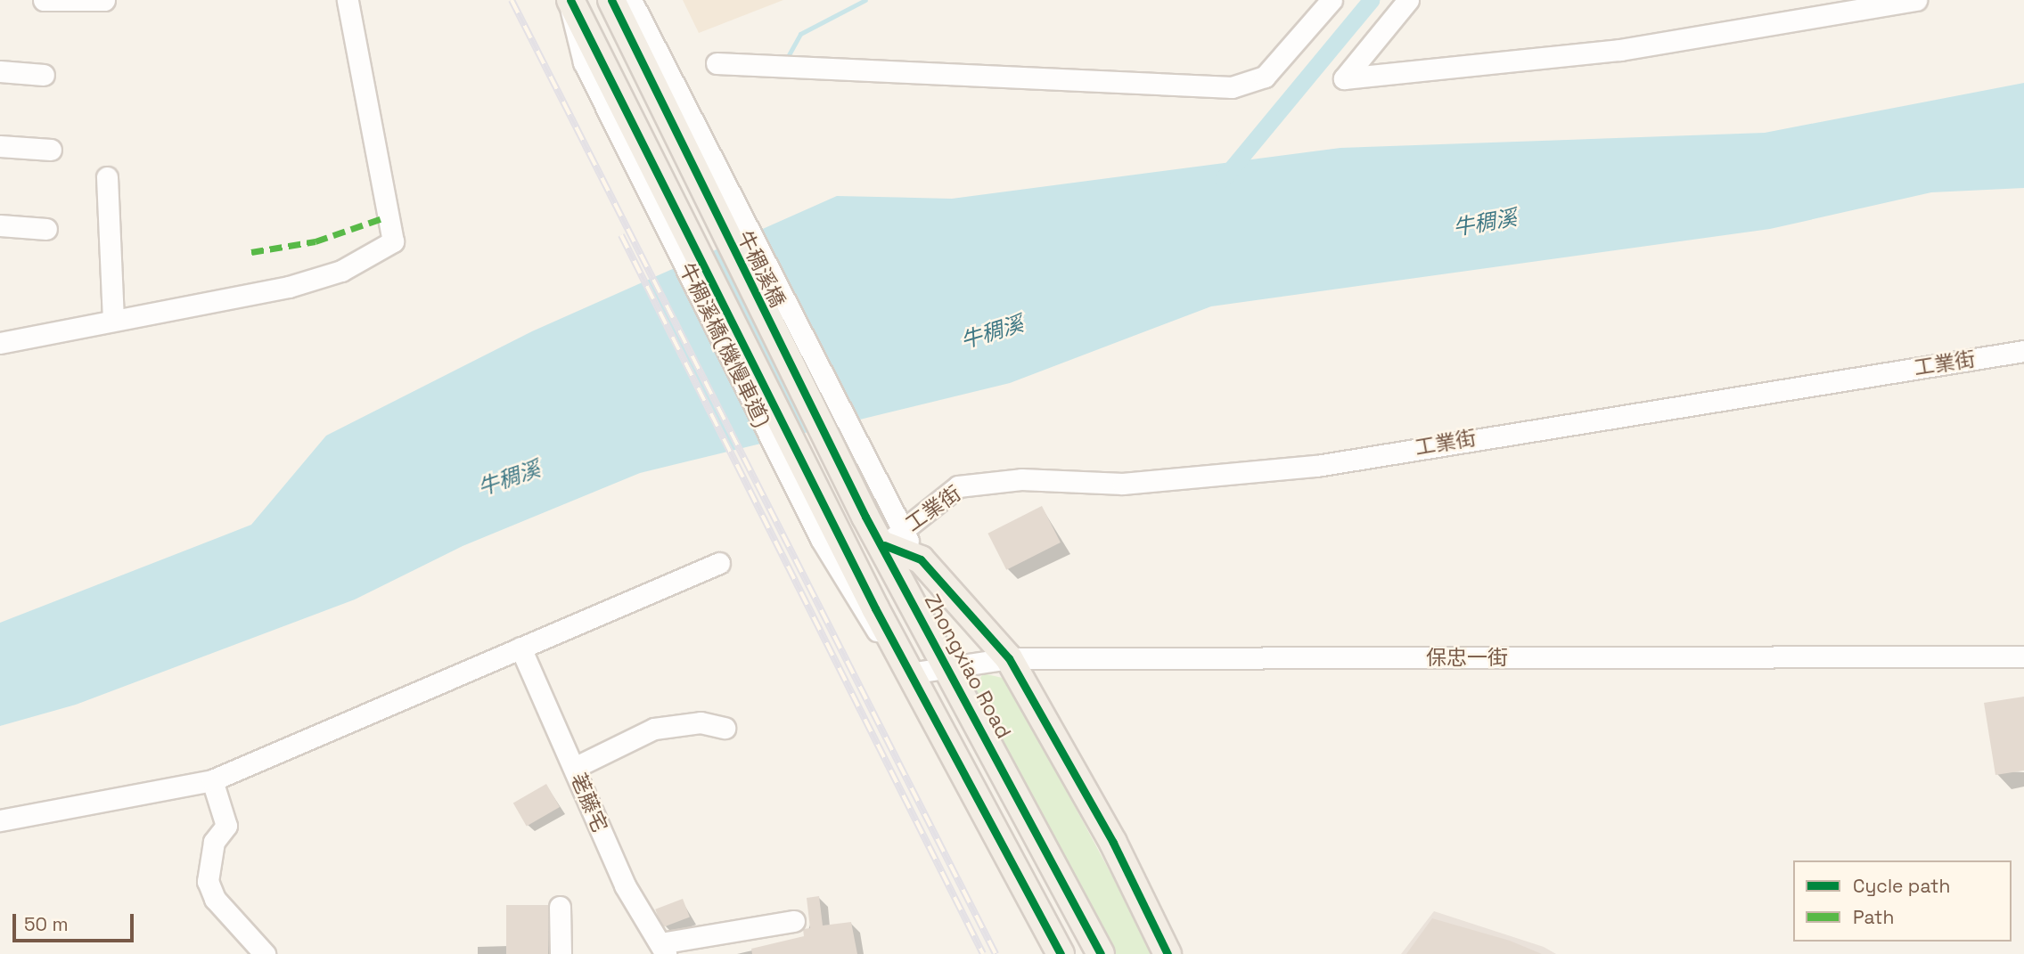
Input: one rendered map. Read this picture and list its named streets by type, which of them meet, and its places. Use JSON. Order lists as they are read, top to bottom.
{
  "streets": {
    "main road": ["牛稠溪橋", "Zhongxiao Road"],
    "street": ["工業街", "保忠一街", "荖藤宅"],
    "cycle path": ["牛稠溪橋(機慢車道)"]
  },
  "crossings": [
    ["牛稠溪橋", "工業街"],
    ["牛稠溪橋", "Zhongxiao Road"],
    ["工業街", "Zhongxiao Road"],
    ["保忠一街", "Zhongxiao Road"]
  ],
  "water": ["牛稠溪"],
  "legend": ["Cycle path", "Path"],
  "scale_bar": "50 m"
}
